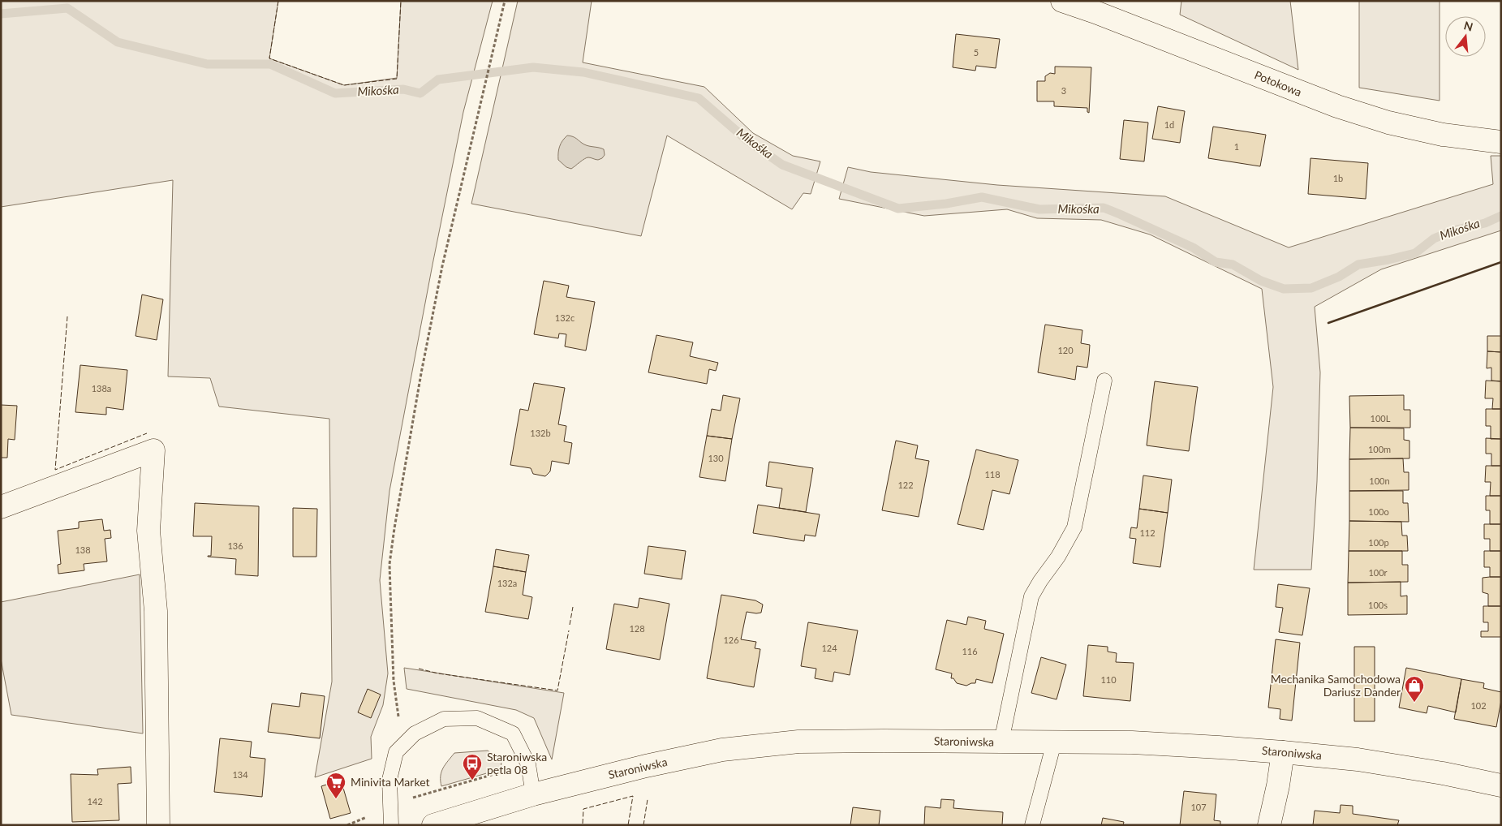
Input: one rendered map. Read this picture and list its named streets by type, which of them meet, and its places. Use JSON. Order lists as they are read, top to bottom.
{
  "streets": {
    "street": ["Potokowa", "Staroniwska"]
  },
  "water": ["Mikośka"],
  "places": {
    "shop": ["Mechanika Samochodowa Dariusz Dander"],
    "bus stop": ["Staroniwska pętla 08"],
    "supermarket": ["Minivita Market"]
  },
  "house_numbers": [
    "5",
    "3",
    "1d",
    "1",
    "1b",
    "132c",
    "120",
    "138a",
    "100L",
    "132b",
    "100m",
    "130",
    "118",
    "100n",
    "122",
    "100o",
    "112",
    "100p",
    "136",
    "138",
    "100r",
    "132a",
    "100s",
    "128",
    "126",
    "124",
    "116",
    "110",
    "102",
    "134",
    "142",
    "107"
  ],
  "north": "top"
}
